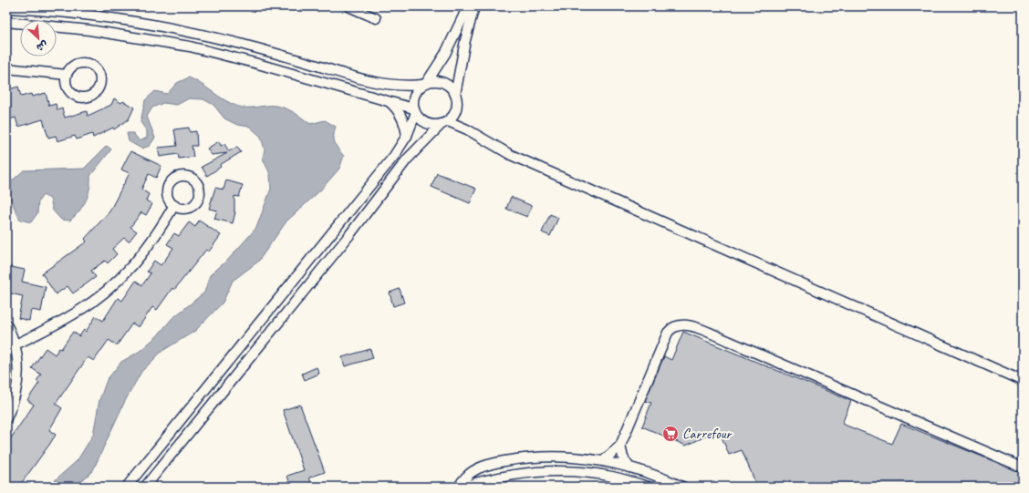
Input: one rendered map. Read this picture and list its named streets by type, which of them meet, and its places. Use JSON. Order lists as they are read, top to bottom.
{
  "places": {
    "supermarket": ["Carrefour"]
  },
  "north": "bottom right"
}
